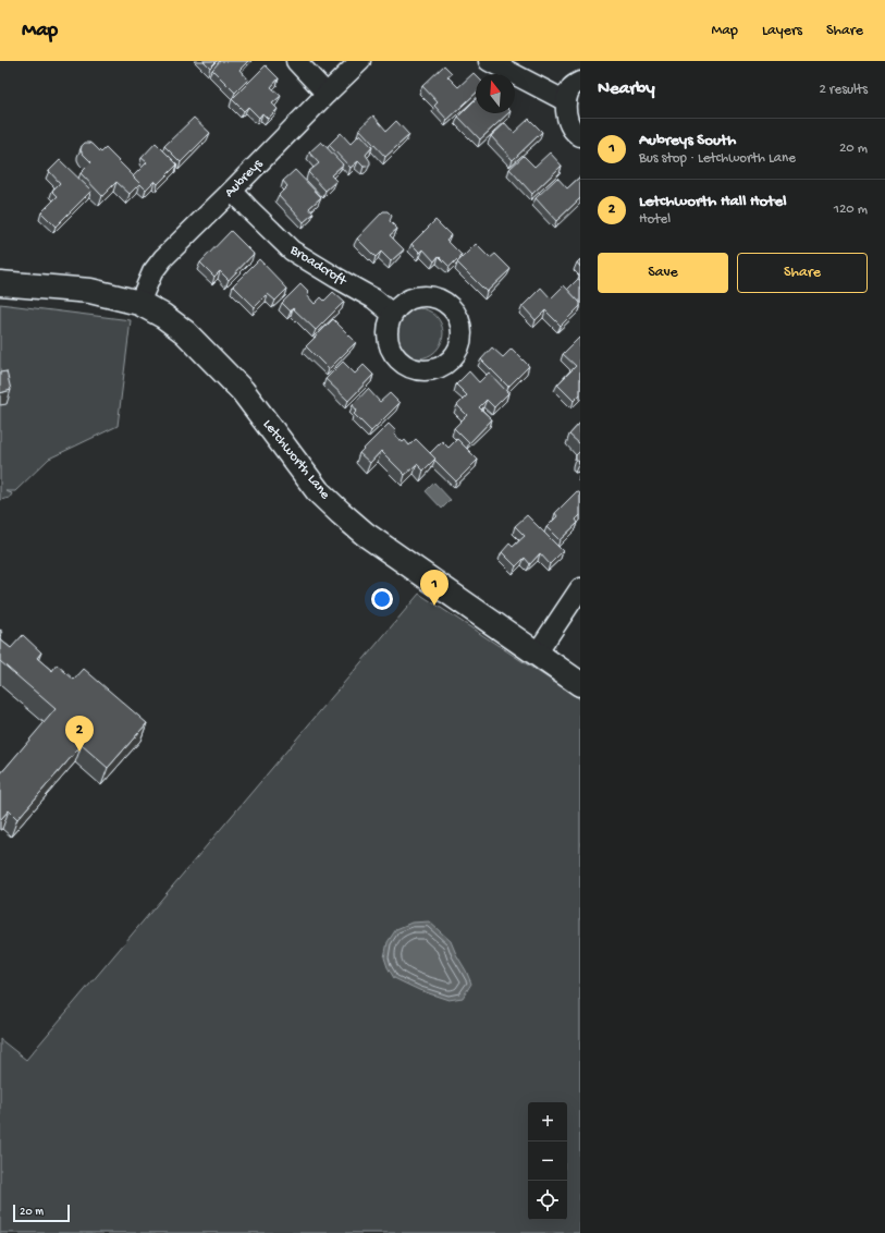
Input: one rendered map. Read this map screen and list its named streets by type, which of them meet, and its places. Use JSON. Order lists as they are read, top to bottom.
{
  "streets": {
    "street": ["Aubreys", "Broadcroft", "Letchworth Lane"]
  },
  "crossings": [
    ["Aubreys", "Broadcroft"],
    ["Aubreys", "Letchworth Lane"]
  ],
  "scale_bar": "20 m",
  "north": "top",
  "page": {
    "header": "Map",
    "nav": ["Map", "Layers", "Share"],
    "heading": ["Nearby", "2 results"],
    "list": [
      {
        "mark": "1",
        "name": "Aubreys South",
        "note": "Bus stop · Letchworth Lane",
        "value": "20 m"
      },
      {
        "mark": "2",
        "name": "Letchworth Hall Hotel",
        "note": "Hotel",
        "value": "120 m"
      }
    ],
    "buttons": ["Save", "Share"],
    "pins": ["1", "2"],
    "map_buttons": ["+", "−"],
    "scale": "20 m"
  }
}
